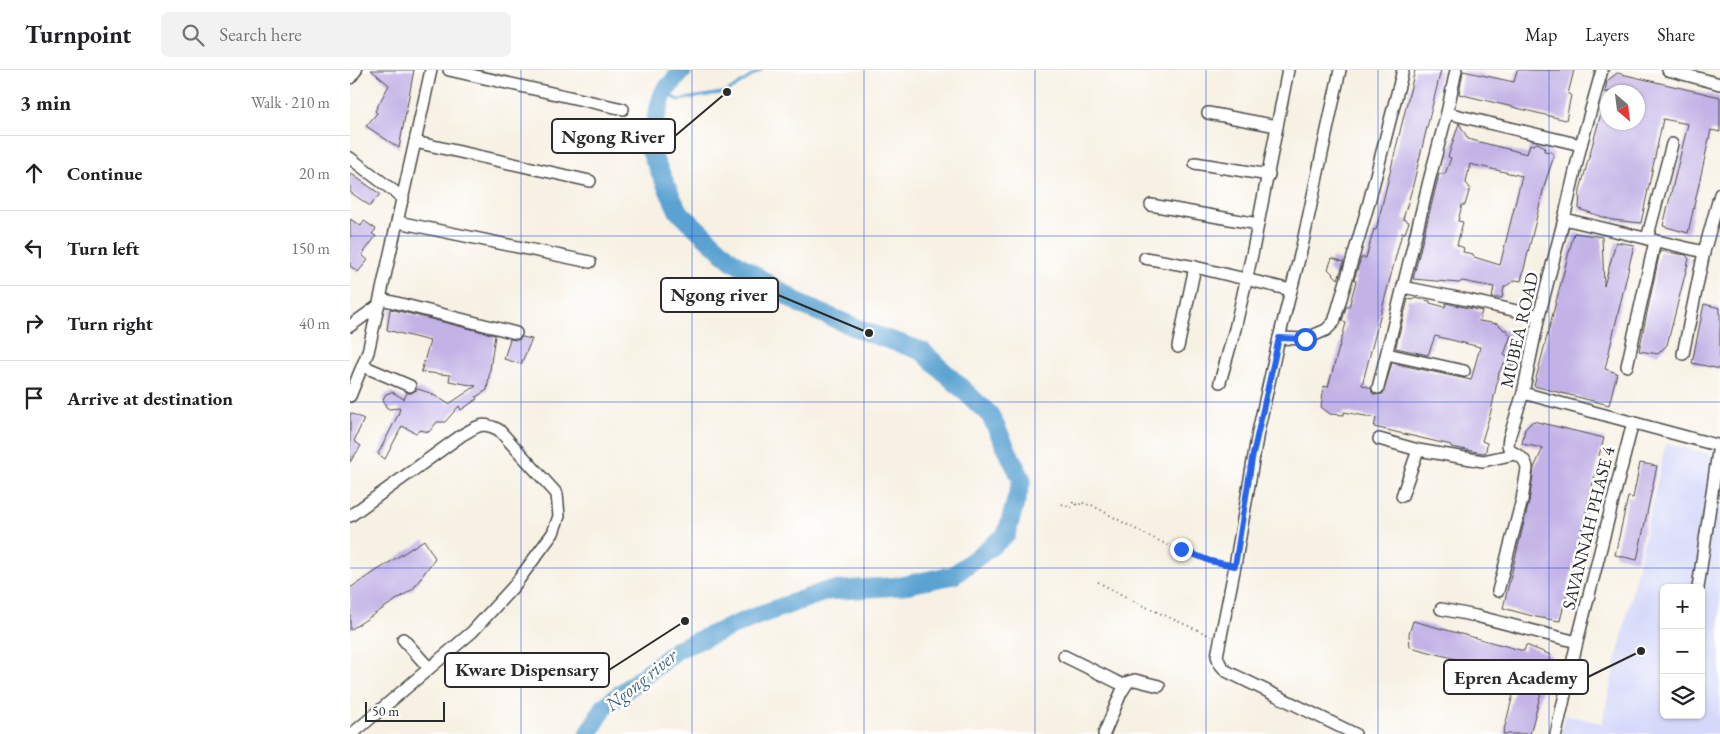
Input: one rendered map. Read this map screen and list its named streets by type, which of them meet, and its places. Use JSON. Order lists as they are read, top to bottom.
{
  "streets": {
    "street": ["MUBEA ROAD", "SAVANNAH PHASE 4"]
  },
  "water": ["Ngong river"],
  "places": [
    "Ngong River",
    "Ngong river",
    "Kware Dispensary",
    "Epren Academy"
  ],
  "scale_bar": "50 m",
  "north": "bottom right",
  "page": {
    "header": "Turnpoint",
    "search": "Search here",
    "nav": ["Map", "Layers", "Share"],
    "heading": ["3 min", "Walk · 210 m"],
    "list": [
      ["Continue", "20 m"],
      ["Turn left", "150 m"],
      ["Turn right", "40 m"],
      "Arrive at destination"
    ],
    "map_buttons": ["+", "−"],
    "scale": "50 m"
  }
}
